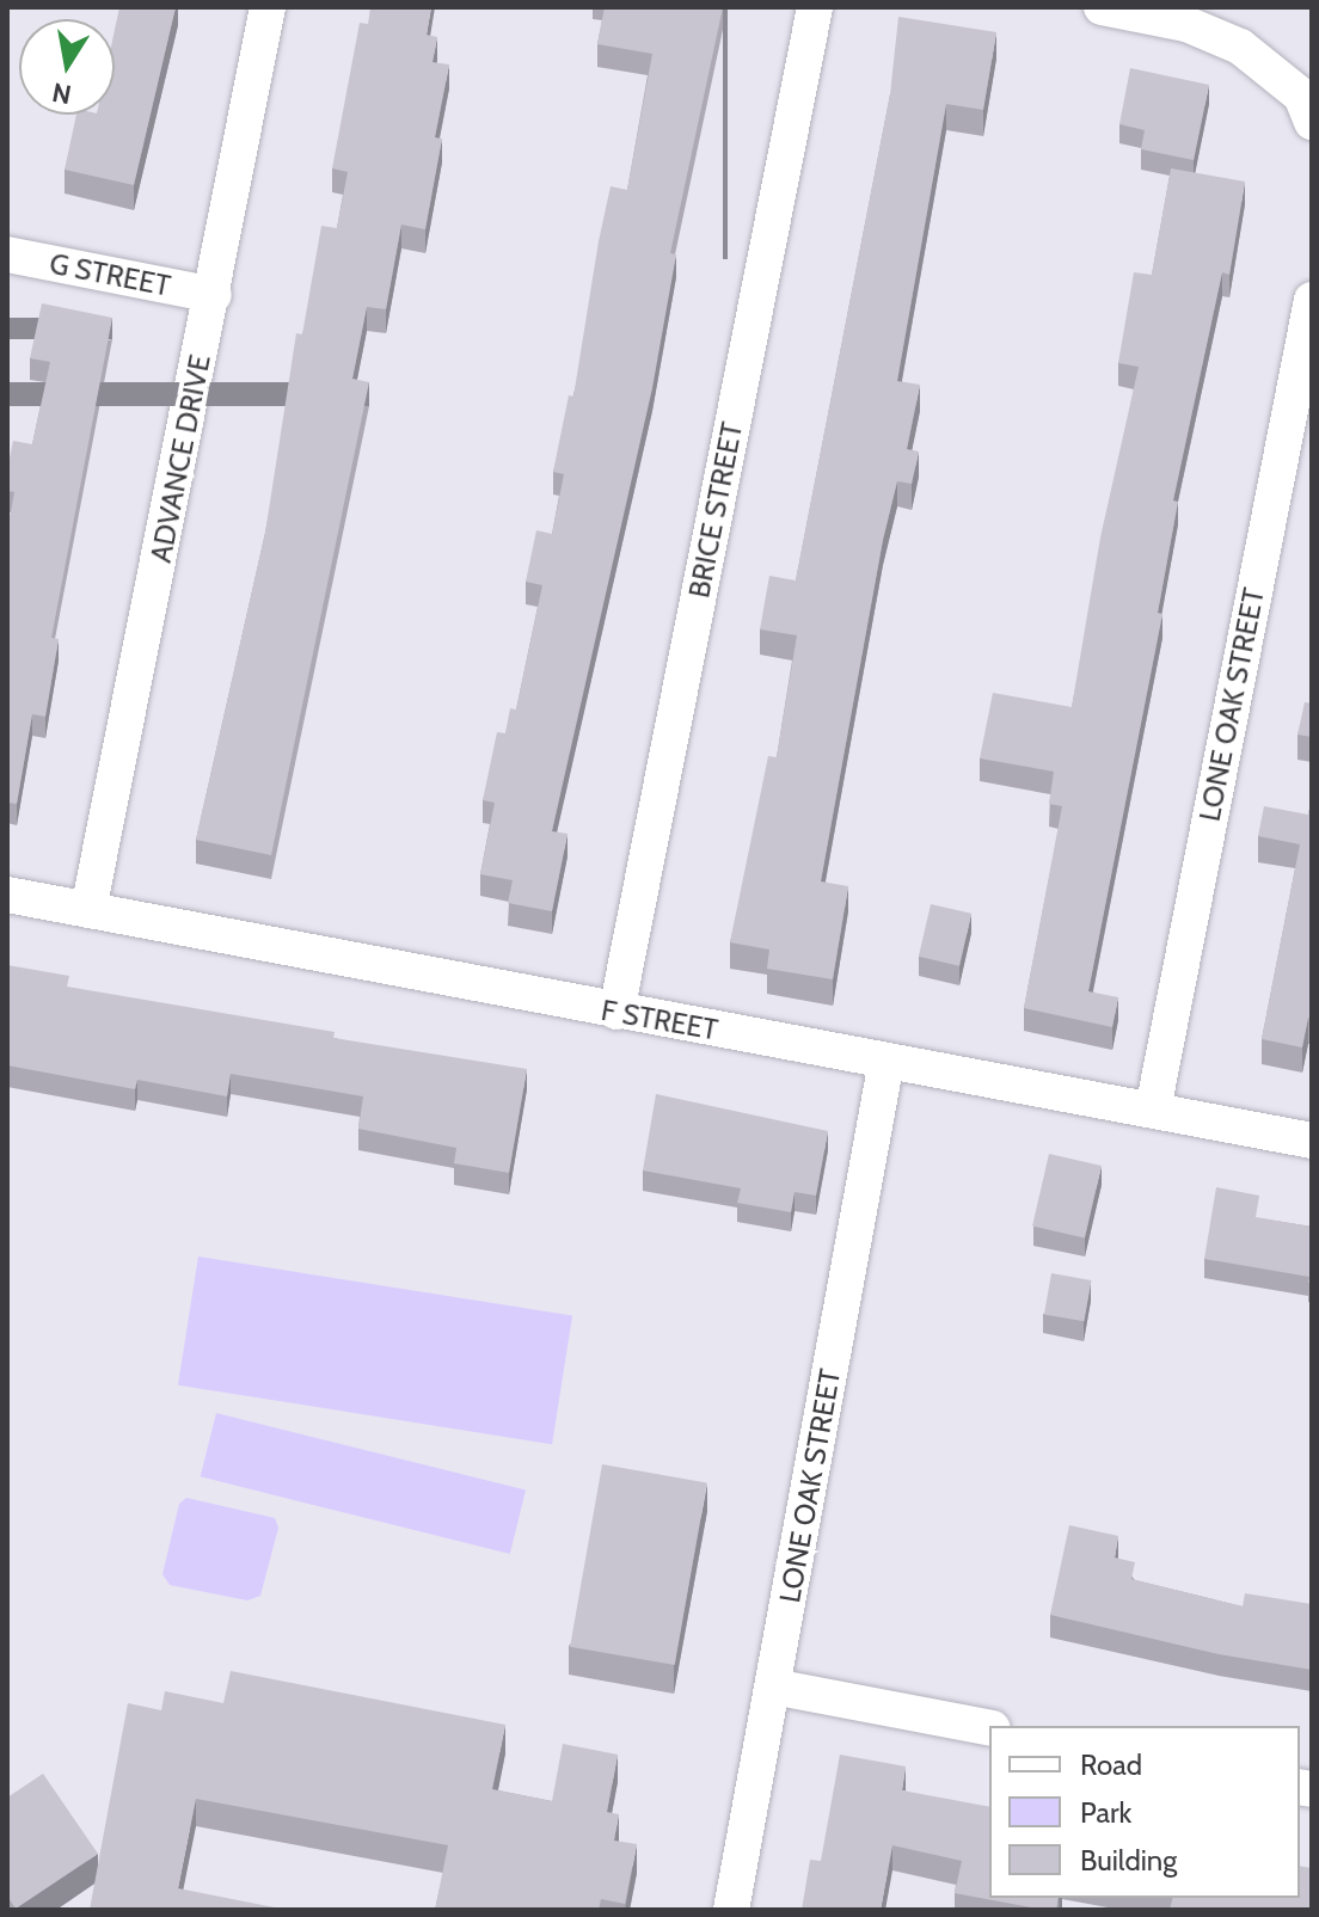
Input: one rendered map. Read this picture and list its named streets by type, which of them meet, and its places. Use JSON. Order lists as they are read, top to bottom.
{
  "streets": {
    "street": [
      "G STREET",
      "ADVANCE DRIVE",
      "BRICE STREET",
      "LONE OAK STREET",
      "F STREET"
    ]
  },
  "crossings": [
    ["G STREET", "ADVANCE DRIVE"],
    ["ADVANCE DRIVE", "F STREET"],
    ["BRICE STREET", "F STREET"],
    ["LONE OAK STREET", "F STREET"]
  ],
  "legend": ["Road", "Park", "Building"],
  "north": "bottom"
}
